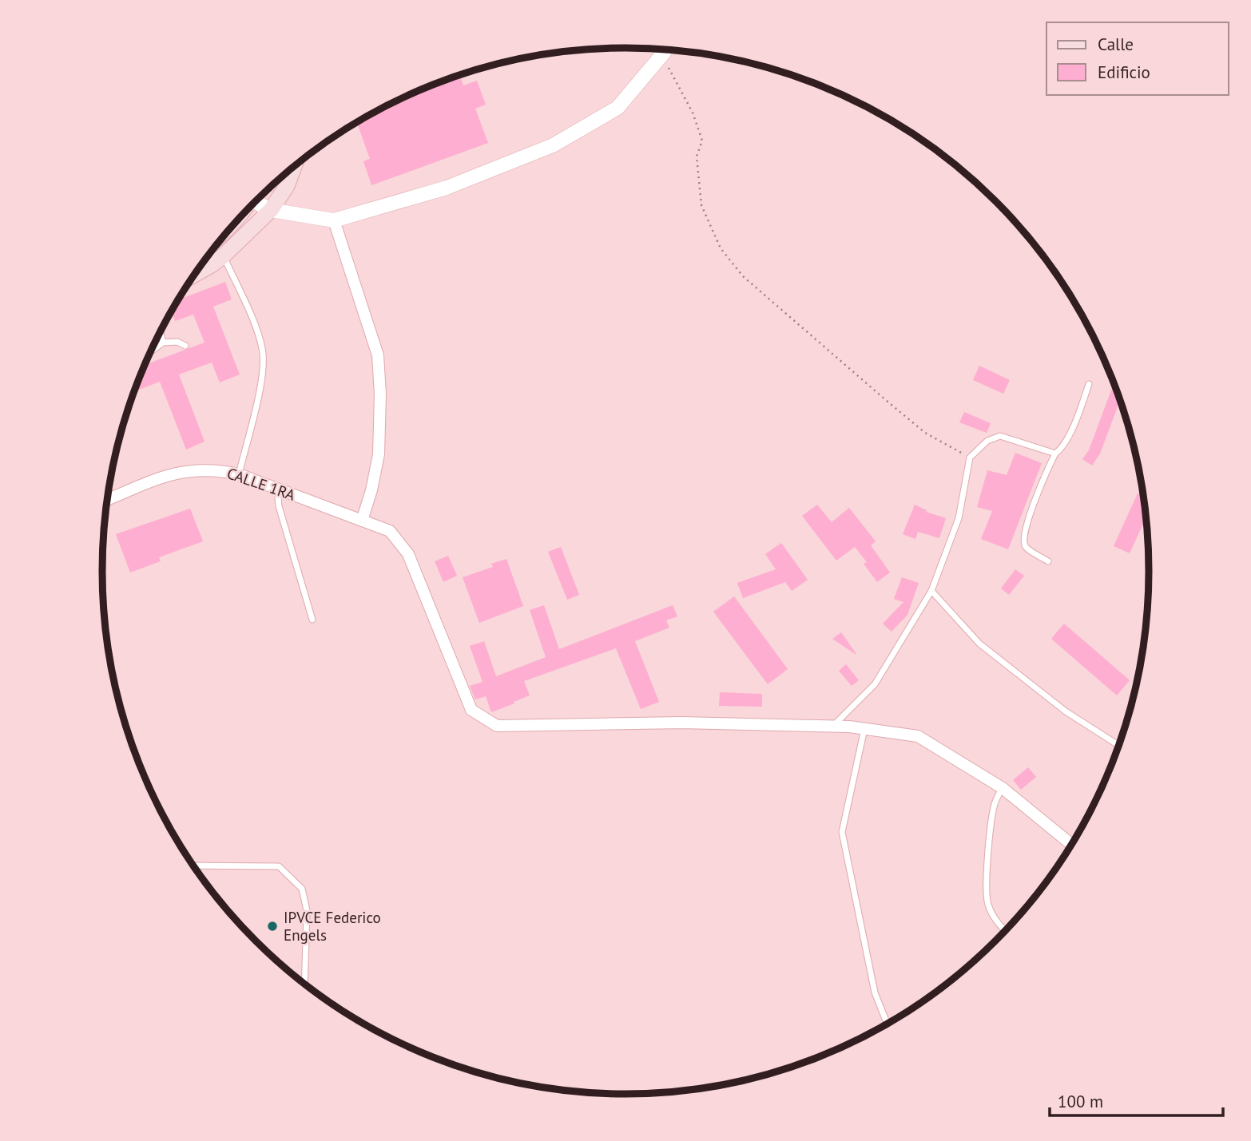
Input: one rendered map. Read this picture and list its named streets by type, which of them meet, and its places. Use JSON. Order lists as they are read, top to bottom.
{
  "streets": {
    "street": ["CALLE 1RA"]
  },
  "places": ["IPVCE Federico Engels"],
  "legend": ["Calle", "Edificio"],
  "scale_bar": "100 m"
}
